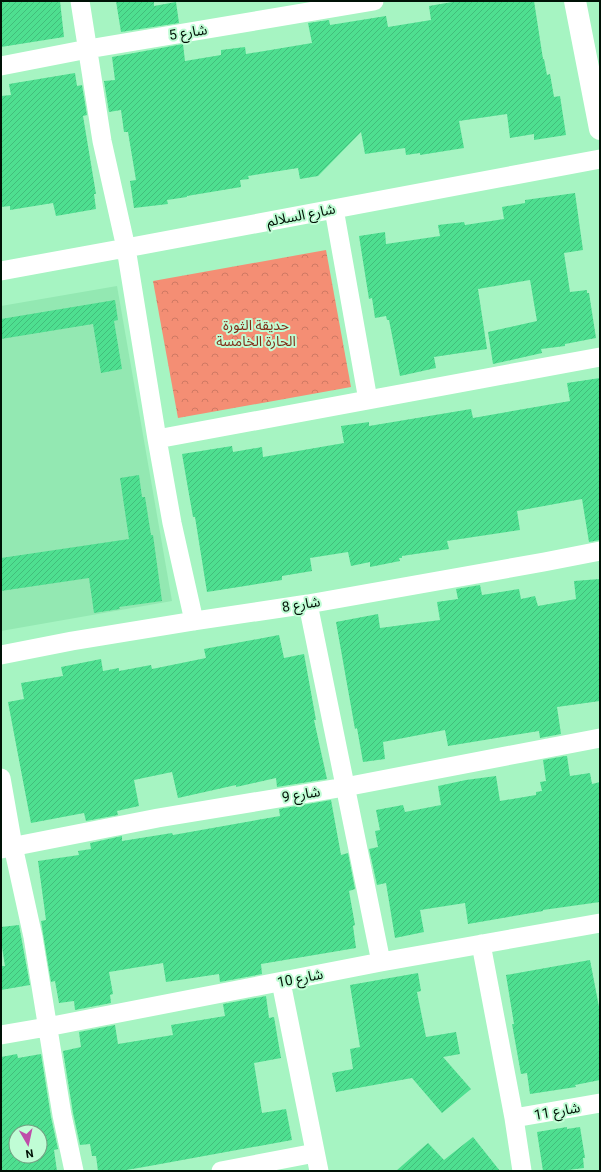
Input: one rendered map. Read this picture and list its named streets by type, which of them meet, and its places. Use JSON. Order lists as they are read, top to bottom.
{
  "streets": {
    "street": [
      "شارع 5",
      "شارع السلالم",
      "شارع 8",
      "شارع 9",
      "شارع 10",
      "شارع 11"
    ]
  },
  "parks": ["حديقة الثورة الحارة الخامسة"],
  "north": "bottom"
}
